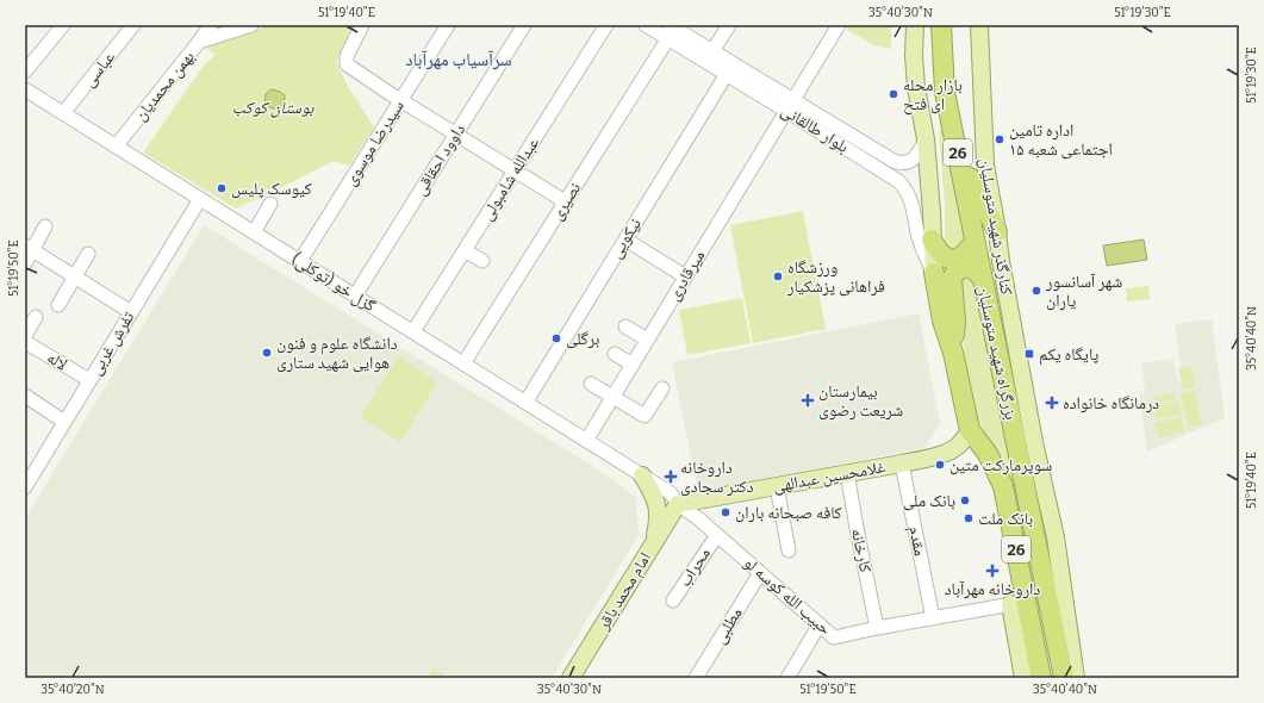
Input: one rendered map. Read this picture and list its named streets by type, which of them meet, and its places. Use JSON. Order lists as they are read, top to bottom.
{
  "streets": {
    "highway": ["26", "بزرگراه شهید متوسلیان"],
    "main road": ["کنارگذر شهید متوسلیان", "غلامحسین عبدالهی", "امام محمد باقر"],
    "street": [
      "عباسی",
      "بهمن محمدیان",
      "بلوار طالقانی",
      "سیدرضا موسوی",
      "داوود احقاقی",
      "عبدالله شامبولی",
      "نصیری",
      "نیکویی",
      "میرقادری",
      "گزل خو (توکلی)",
      "تفرش غربی",
      "لاله",
      "مقدم",
      "کارخانه",
      "محراب",
      "حبیب الله کوسه لو",
      "مطلبی"
    ]
  },
  "crossings": [
    ["عباسی", "گزل خو (توکلی)"],
    ["بهمن محمدیان", "گزل خو (توکلی)"],
    ["بلوار طالقانی", "26"],
    ["بلوار طالقانی", "نصیری"],
    ["بلوار طالقانی", "نیکویی"],
    ["بلوار طالقانی", "میرقادری"],
    ["سیدرضا موسوی", "گزل خو (توکلی)"],
    ["26", "غلامحسین عبدالهی"],
    ["26", "حبیب الله کوسه لو"],
    ["داوود احقاقی", "گزل خو (توکلی)"],
    ["عبدالله شامبولی", "گزل خو (توکلی)"],
    ["نصیری", "گزل خو (توکلی)"],
    ["نیکویی", "گزل خو (توکلی)"],
    ["میرقادری", "گزل خو (توکلی)"],
    ["گزل خو (توکلی)", "تفرش غربی"],
    ["گزل خو (توکلی)", "غلامحسین عبدالهی"],
    ["گزل خو (توکلی)", "امام محمد باقر"],
    ["گزل خو (توکلی)", "حبیب الله کوسه لو"],
    ["تفرش غربی", "لاله"],
    ["غلامحسین عبدالهی", "مقدم"],
    ["غلامحسین عبدالهی", "کارخانه"],
    ["غلامحسین عبدالهی", "امام محمد باقر"],
    ["غلامحسین عبدالهی", "حبیب الله کوسه لو"],
    ["مقدم", "حبیب الله کوسه لو"],
    ["کارخانه", "حبیب الله کوسه لو"],
    ["محراب", "حبیب الله کوسه لو"],
    ["امام محمد باقر", "حبیب الله کوسه لو"],
    ["حبیب الله کوسه لو", "مطلبی"]
  ],
  "districts": ["سرآسیاب مهرآباد"],
  "parks": ["بوستان کوکب"],
  "places": {
    "other": [
      "بازار محله ای فتح",
      "اداره تامین اجتماعی شعبه ۱۵",
      "کیوسک پلیس",
      "ورزشگاه فراهانی پزشکیار",
      "شهر آسانسور یاران",
      "برگلی",
      "دانشگاه علوم و فنون هوایی شهید ستاری",
      "سوپرمارکت متین",
      "بانک ملی",
      "کافه صبحانه باران",
      "بانک ملت"
    ],
    "transit": ["پایگاه یکم"],
    "health": [
      "بیمارستان شریعت رضوی",
      "درمانگاه خانواده",
      "داروخانه دکتر سجادی",
      "داروخانه مهرآباد"
    ]
  },
  "coordinates": [
    "51°19'40\"E",
    "35°40'30\"N",
    "51°19'30\"E",
    "51°19'50\"E",
    "35°40'40\"N",
    "35°40'20\"N"
  ]
}
